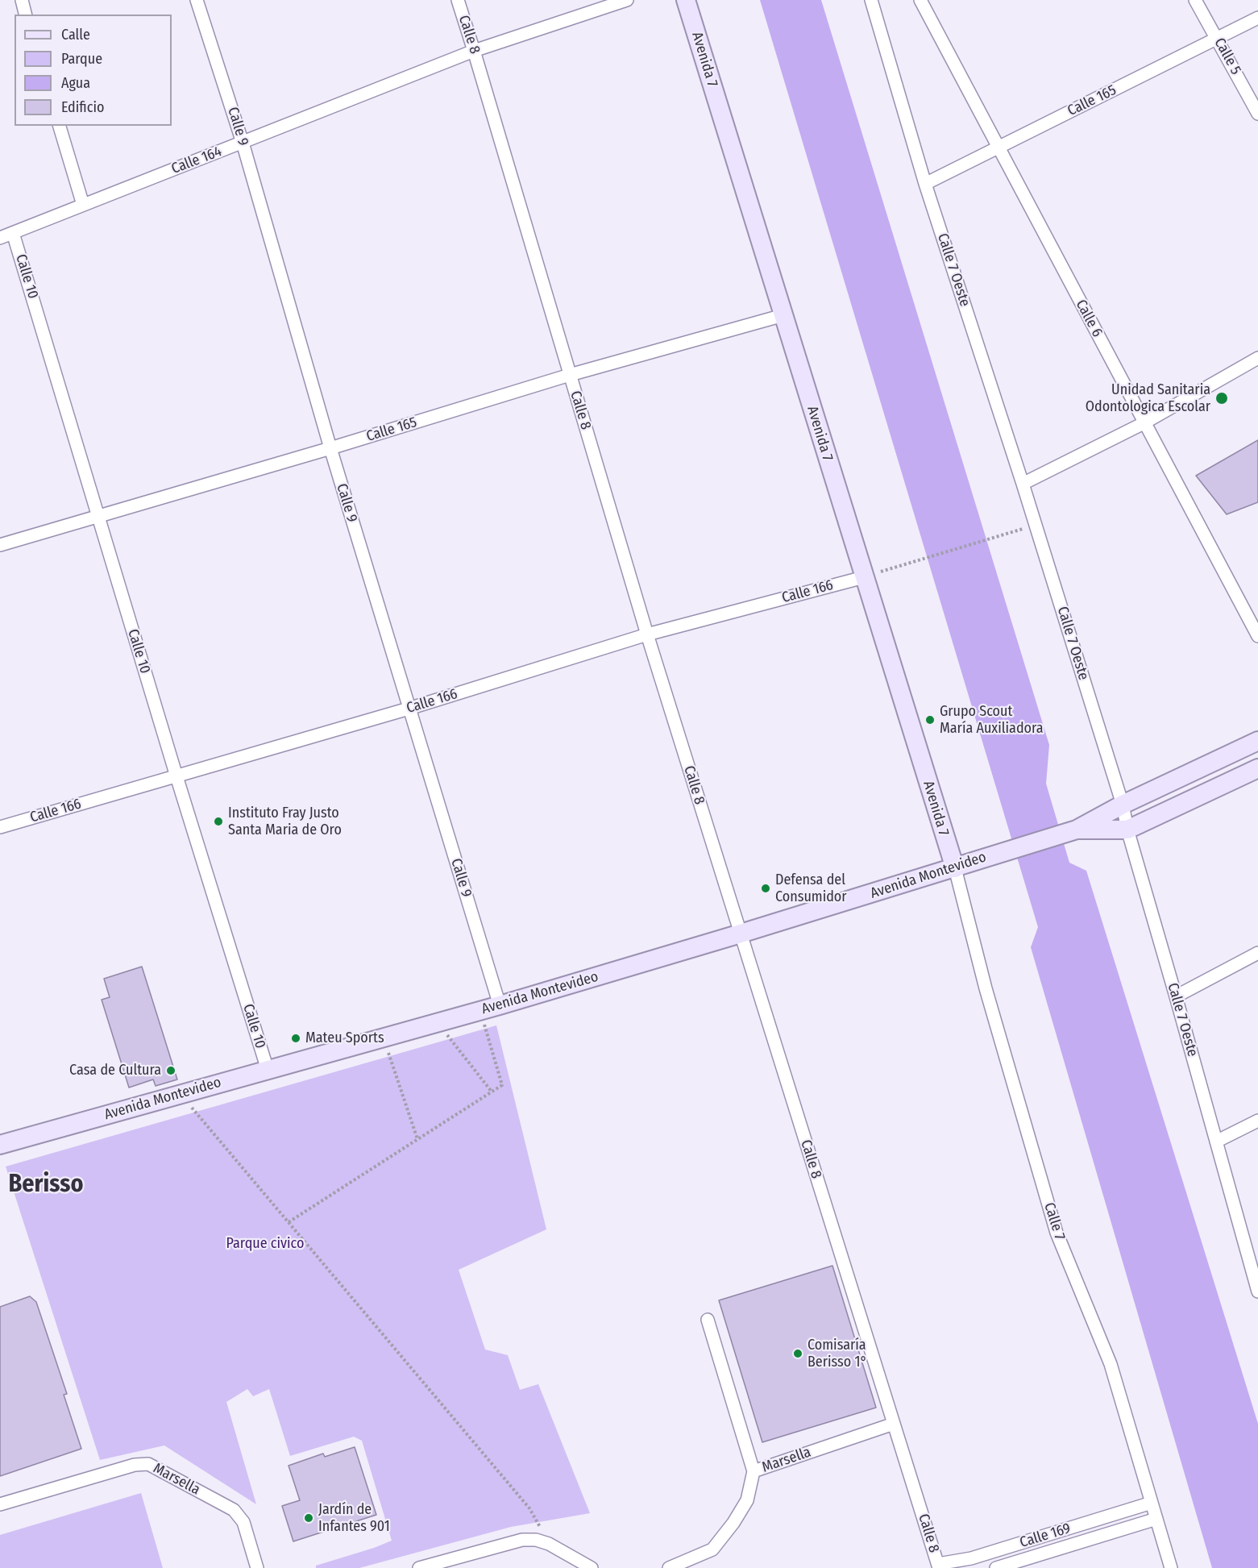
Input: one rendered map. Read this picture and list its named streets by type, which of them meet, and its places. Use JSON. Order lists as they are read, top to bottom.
{
  "streets": {
    "main road": ["Avenida 7", "Avenida Montevideo"],
    "street": [
      "Calle 8",
      "Calle 5",
      "Calle 165",
      "Calle 9",
      "Calle 164",
      "Calle 7 Oeste",
      "Calle 10",
      "Calle 6",
      "Calle 166",
      "Calle 7",
      "Marsella",
      "Calle 169"
    ]
  },
  "crossings": [
    ["Calle 8", "Calle 165"],
    ["Calle 8", "Calle 164"],
    ["Calle 8", "Calle 166"],
    ["Calle 8", "Avenida Montevideo"],
    ["Calle 8", "Marsella"],
    ["Calle 8", "Calle 169"],
    ["Calle 5", "Calle 165"],
    ["Avenida 7", "Calle 165"],
    ["Avenida 7", "Calle 166"],
    ["Avenida 7", "Avenida Montevideo"],
    ["Avenida 7", "Calle 7"],
    ["Calle 165", "Calle 9"],
    ["Calle 165", "Calle 7 Oeste"],
    ["Calle 165", "Calle 10"],
    ["Calle 165", "Calle 6"],
    ["Calle 9", "Calle 164"],
    ["Calle 9", "Calle 166"],
    ["Calle 9", "Avenida Montevideo"],
    ["Calle 164", "Calle 10"],
    ["Calle 7 Oeste", "Avenida Montevideo"],
    ["Calle 10", "Calle 166"],
    ["Calle 10", "Avenida Montevideo"],
    ["Avenida Montevideo", "Calle 7"],
    ["Calle 7", "Calle 169"]
  ],
  "districts": ["Berisso"],
  "parks": ["Parque civico"],
  "places": [
    "Unidad Sanitaria Odontologica Escolar",
    "Grupo Scout María Auxiliadora",
    "Instituto Fray Justo Santa Maria de Oro",
    "Defensa del Consumidor",
    "Mateu Sports",
    "Casa de Cultura",
    "Comisaría Berisso 1°",
    "Jardín de Infantes 901"
  ],
  "legend": [
    "Calle",
    "Parque",
    "Agua",
    "Edificio"
  ]
}
